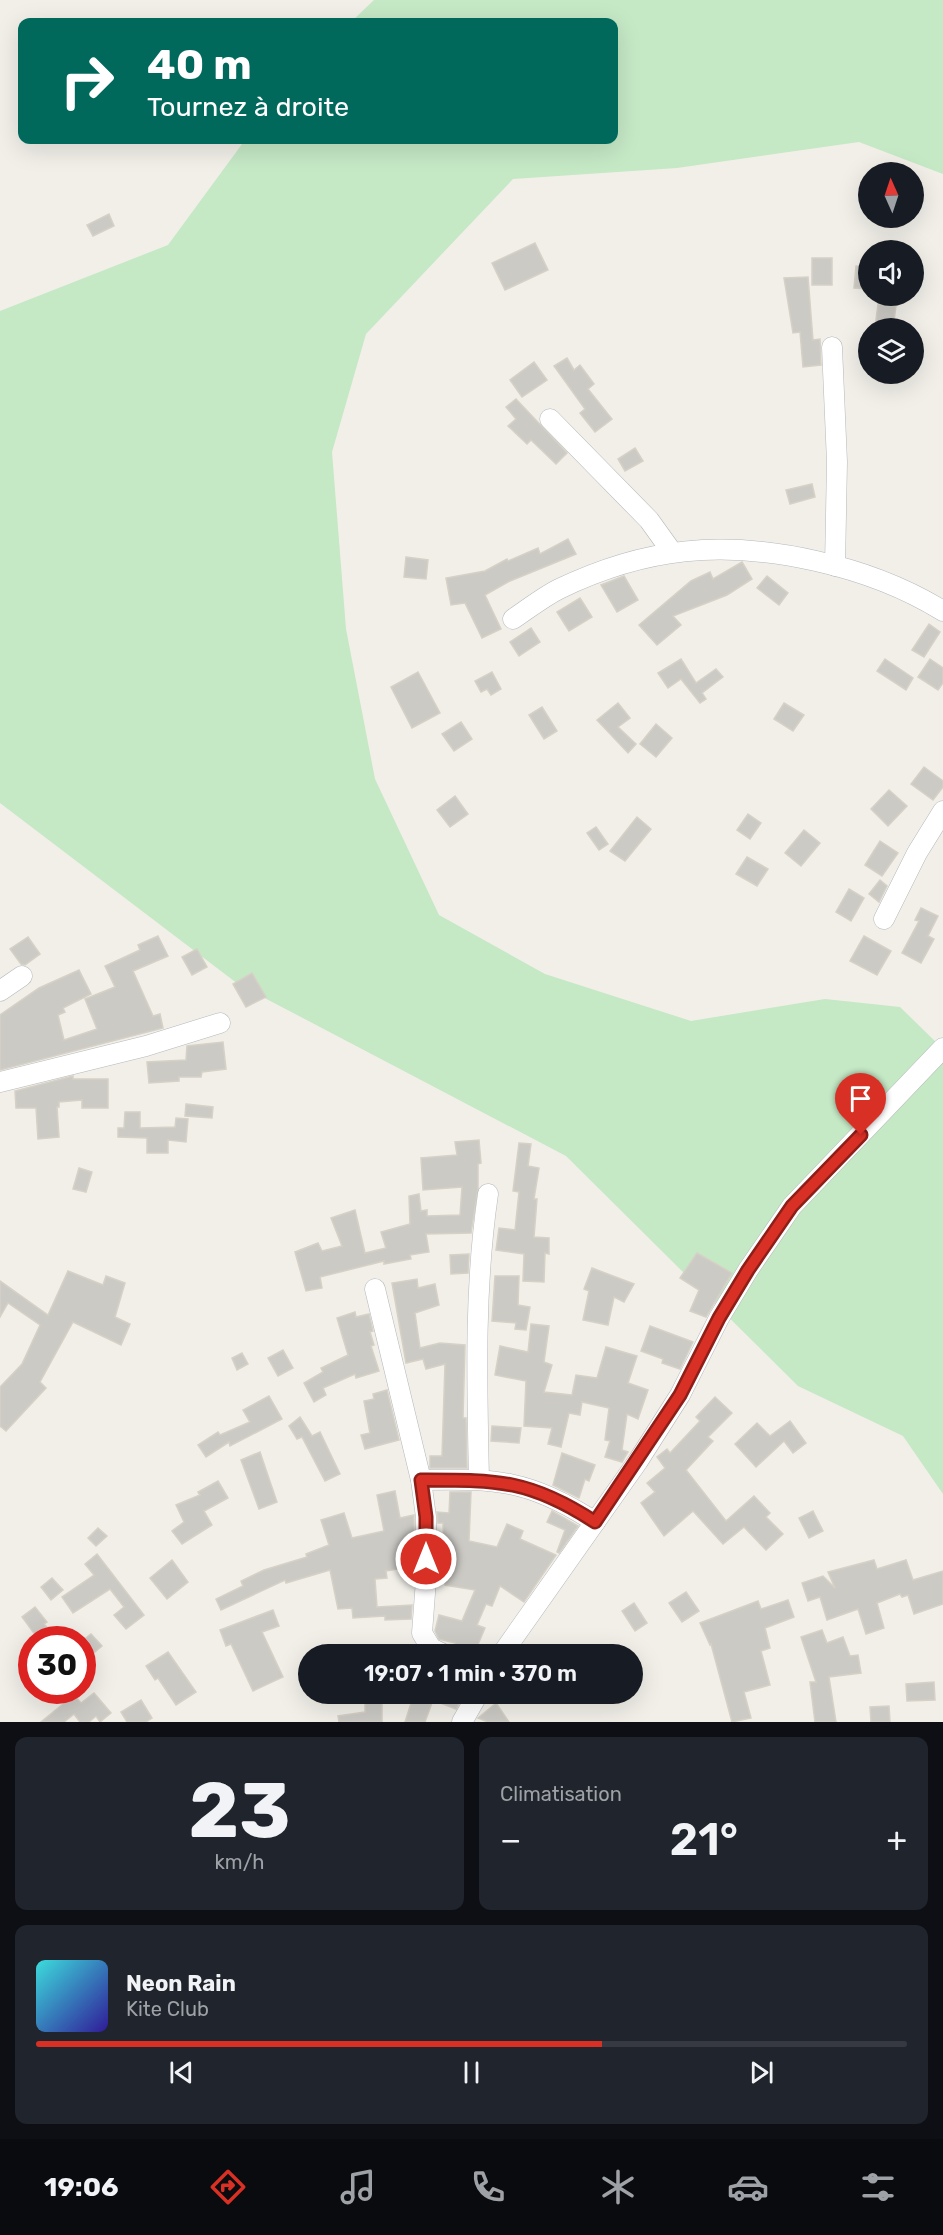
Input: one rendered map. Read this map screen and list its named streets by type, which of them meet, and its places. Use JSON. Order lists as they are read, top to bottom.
{
  "north": "top",
  "page": {
    "turn": ["40 m", "Tournez à droite"],
    "limit": "30",
    "trip": "19:07 · 1 min · 370 m",
    "tile": [
      ["23", "km/h"],
      "Climatisation"
    ],
    "heat": ["−", "21°", "+"],
    "song": ["Neon Rain", "Kite Club"],
    "tabs": "19:06"
  }
}
